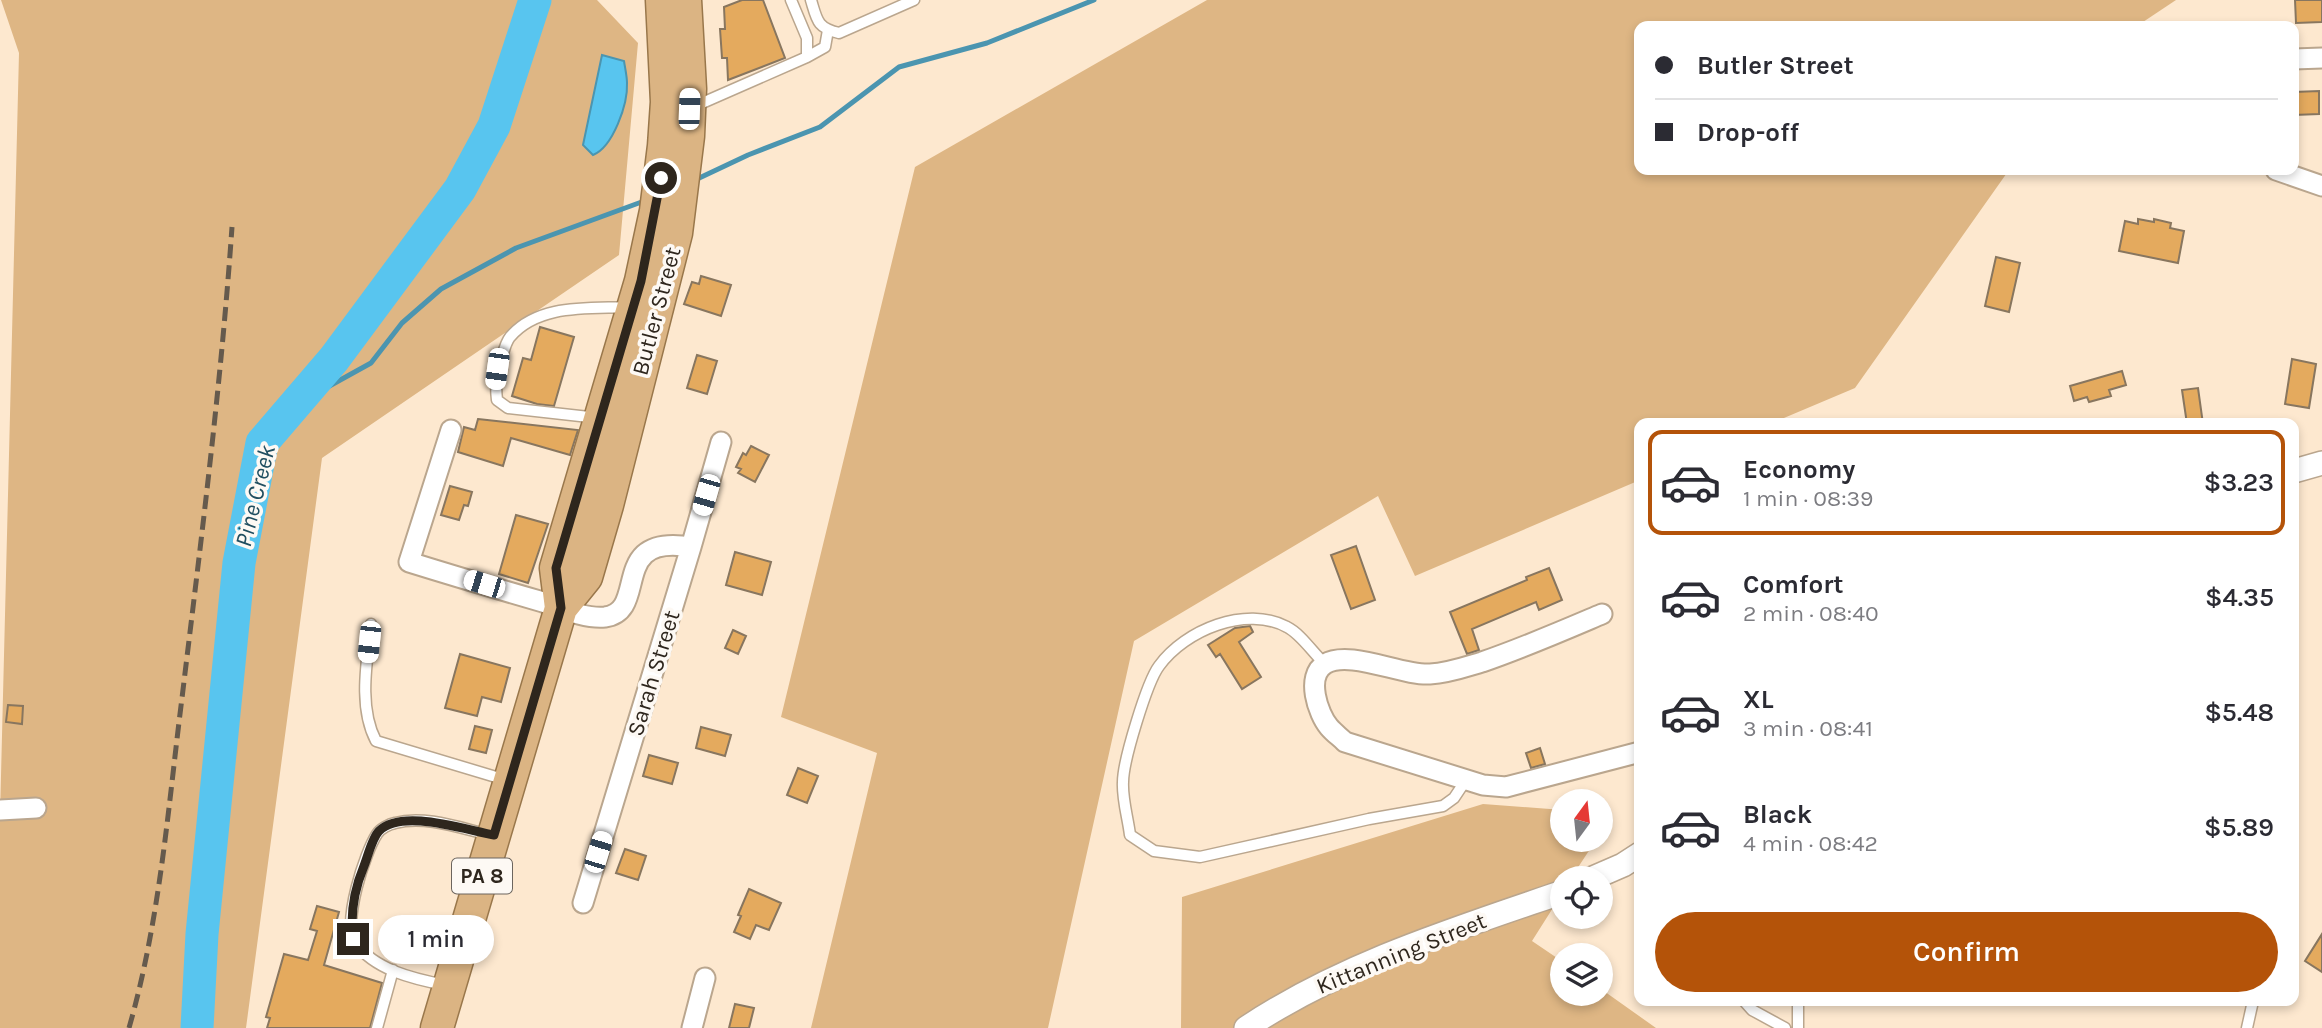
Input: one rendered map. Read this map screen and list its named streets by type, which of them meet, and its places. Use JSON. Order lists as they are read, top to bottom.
{
  "streets": {
    "highway": ["Butler Street", "PA 8"],
    "street": ["Sarah Street", "Kittanning Street"]
  },
  "water": ["Pine Creek"],
  "north": "top",
  "page": {
    "banner": ["Butler Street", "Drop-off"],
    "list": [
      {
        "name": "Economy",
        "note": "1 min · 08:39",
        "value": "$3.23"
      },
      {
        "name": "Comfort",
        "note": "2 min · 08:40",
        "value": "$4.35"
      },
      {
        "name": "XL",
        "note": "3 min · 08:41",
        "value": "$5.48"
      },
      {
        "name": "Black",
        "note": "4 min · 08:42",
        "value": "$5.89"
      }
    ],
    "buttons": "Confirm",
    "bubble": "1 min"
  }
}
